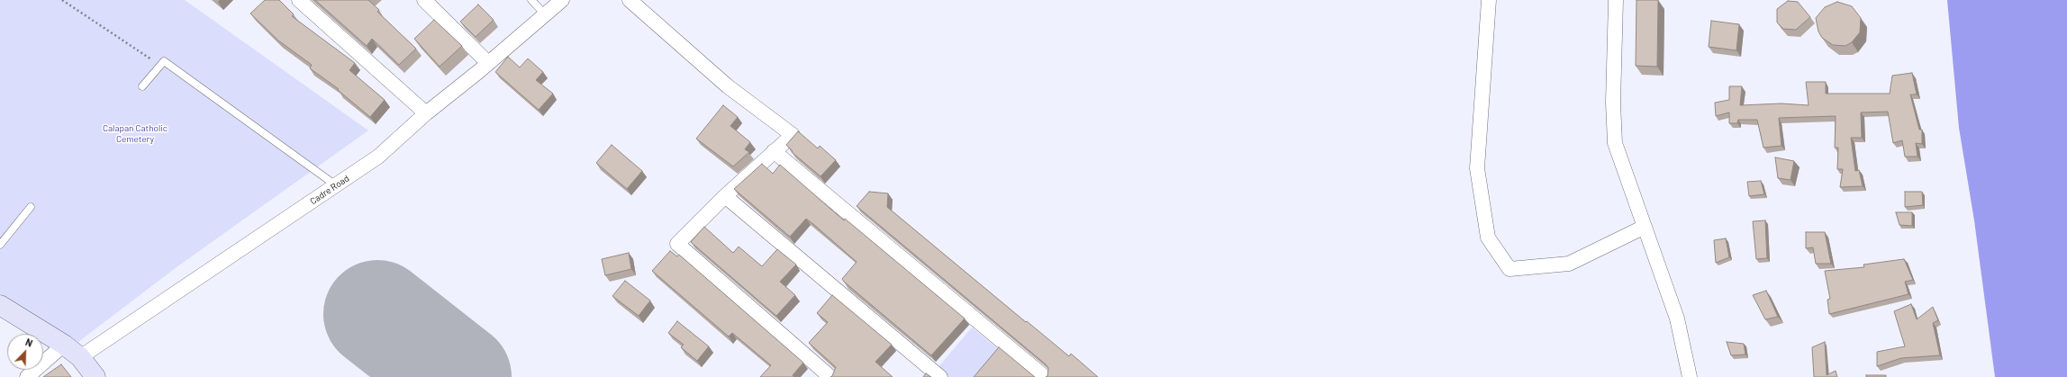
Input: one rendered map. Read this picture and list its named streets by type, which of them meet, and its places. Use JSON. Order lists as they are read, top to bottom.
{
  "streets": {
    "street": ["Cadre Road"]
  },
  "parks": ["Calapan Catholic Cemetery"],
  "north": "top right"
}
